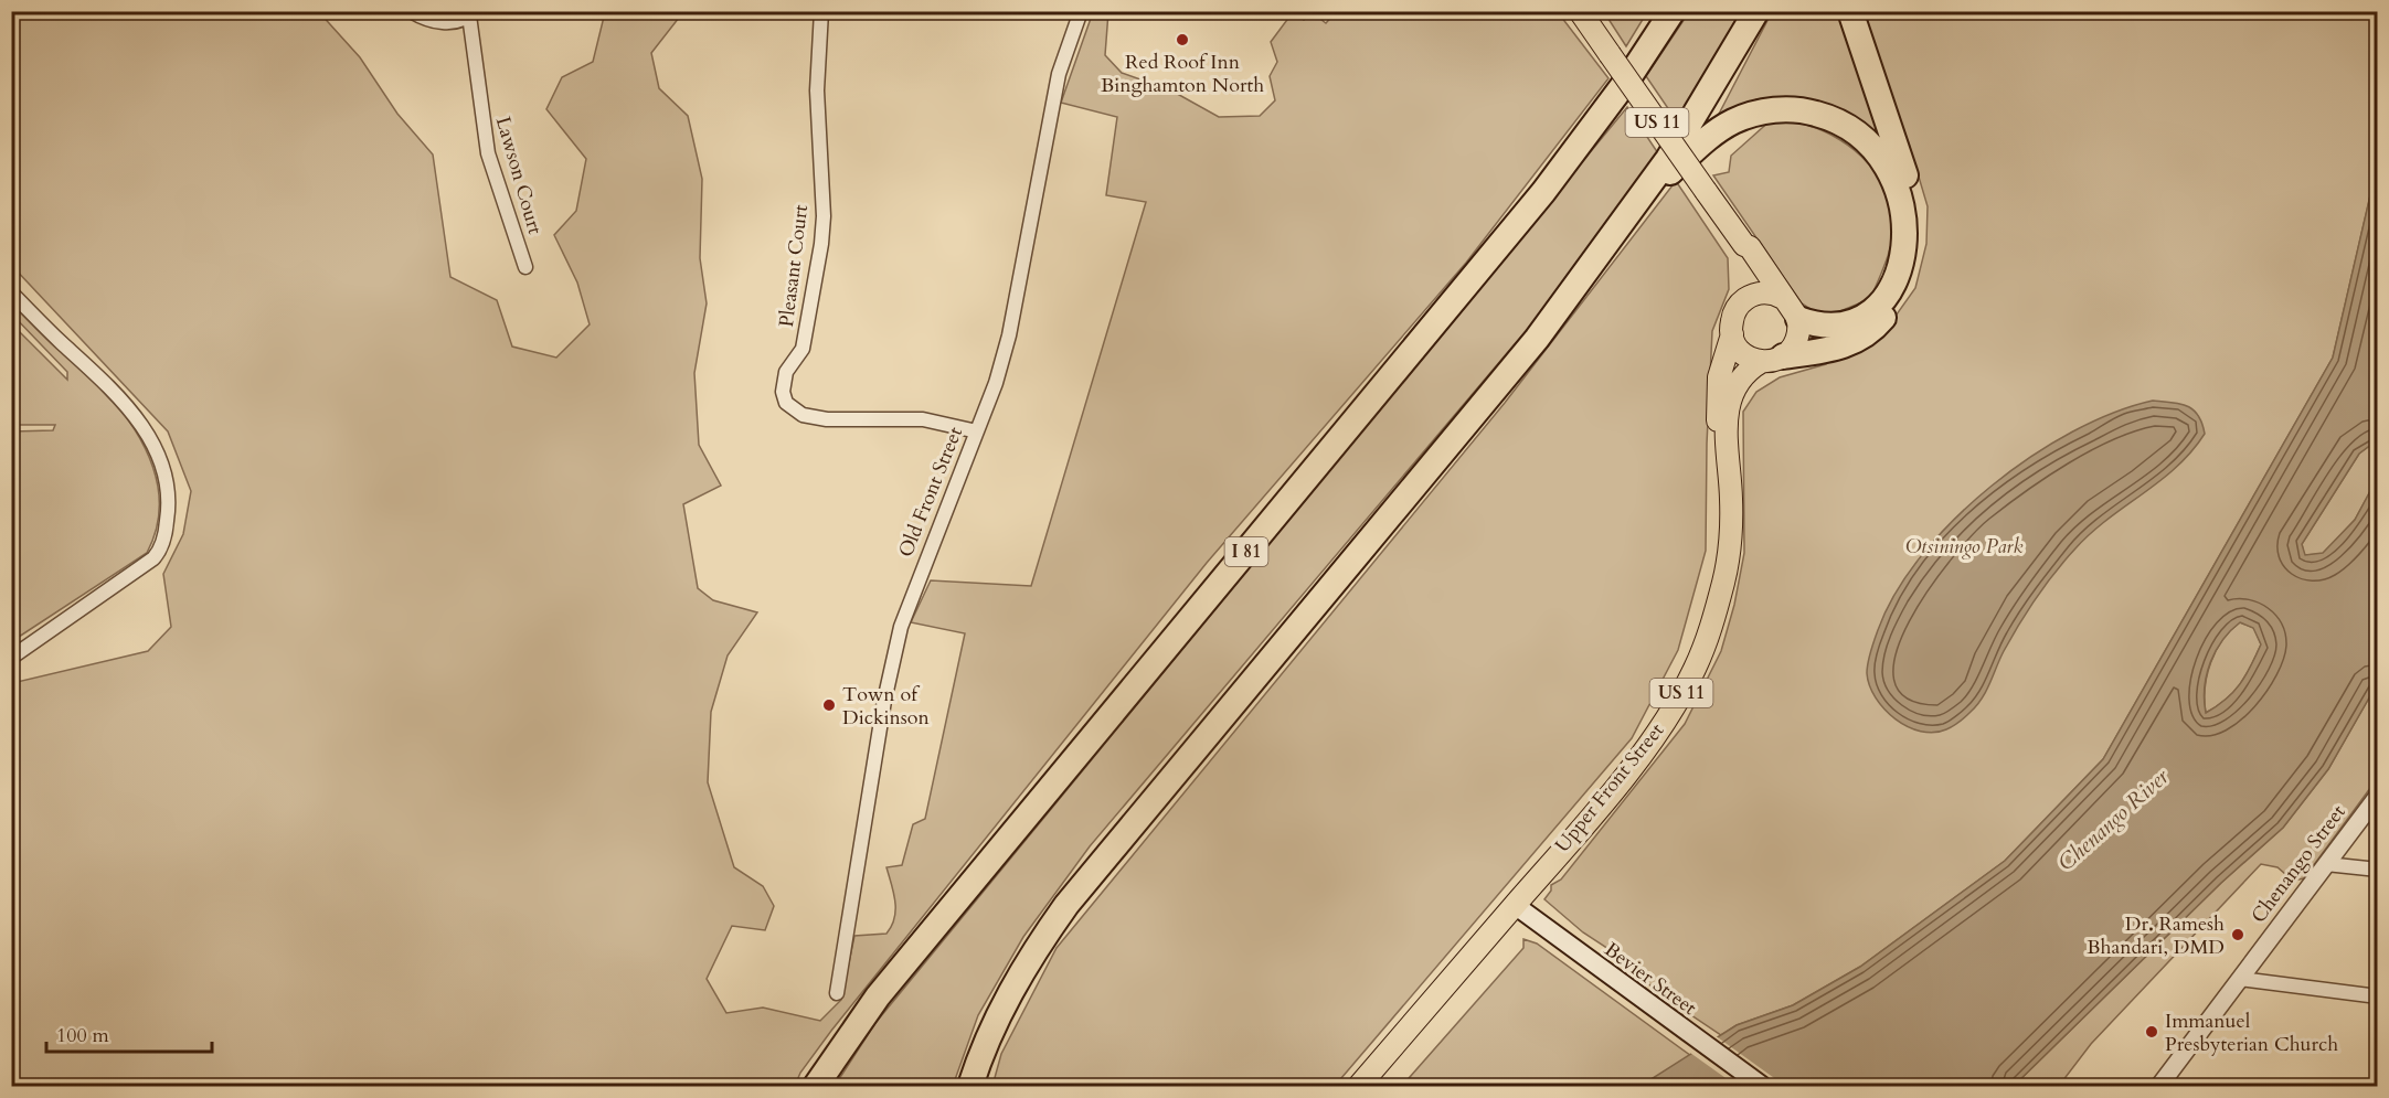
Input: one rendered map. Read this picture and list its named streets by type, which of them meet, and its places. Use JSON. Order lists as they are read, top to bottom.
{
  "streets": {
    "highway": ["I 81"],
    "main road": ["US 11", "Upper Front Street", "Bevier Street"],
    "street": [
      "Lawson Court",
      "Pleasant Court",
      "Old Front Street",
      "Chenango Street"
    ]
  },
  "crossings": [
    ["Pleasant Court", "Old Front Street"],
    ["Upper Front Street", "Bevier Street"]
  ],
  "water": ["Chenango River"],
  "parks": ["Otsiningo Park"],
  "places": [
    "Red Roof Inn Binghamton North",
    "Town of Dickinson",
    "Dr. Ramesh Bhandari, DMD",
    "Immanuel Presbyterian Church"
  ],
  "scale_bar": "100 m"
}
